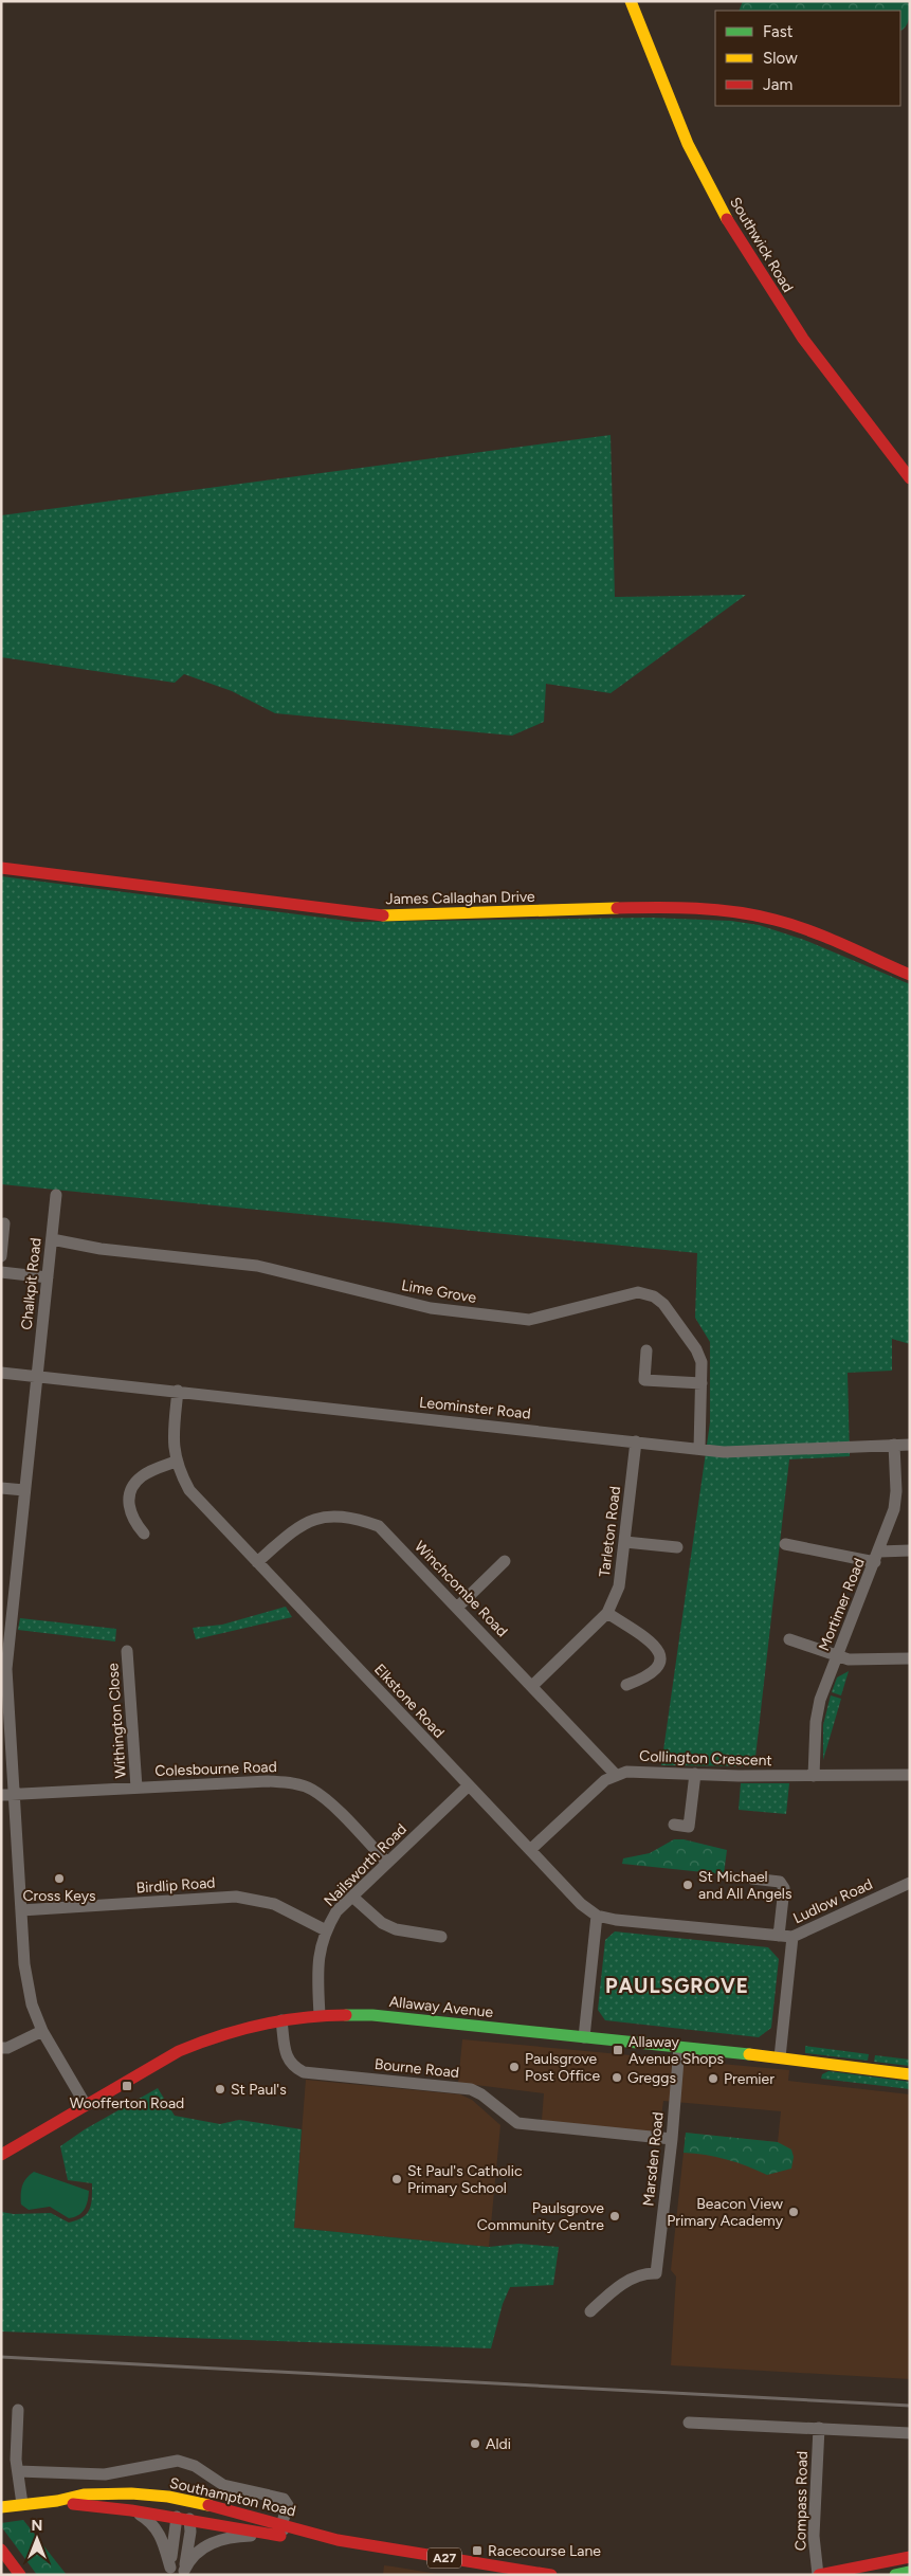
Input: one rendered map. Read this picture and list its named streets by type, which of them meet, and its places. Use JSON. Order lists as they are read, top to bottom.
{
  "streets": {
    "main road": [
      "Southwick Road",
      "James Callaghan Drive",
      "Allaway Avenue",
      "Southampton Road",
      "A27"
    ],
    "street": [
      "Chalkpit Road",
      "Lime Grove",
      "Leominster Road",
      "Tarleton Road",
      "Winchcombe Road",
      "Mortimer Road",
      "Elkstone Road",
      "Withington Close",
      "Collington Crescent",
      "Colesbourne Road",
      "Nailsworth Road",
      "Birdlip Road",
      "Ludlow Road",
      "Bourne Road",
      "Marsden Road",
      "Compass Road"
    ]
  },
  "crossings": [
    ["Chalkpit Road", "Lime Grove"],
    ["Chalkpit Road", "Leominster Road"],
    ["Lime Grove", "Leominster Road"],
    ["Leominster Road", "Tarleton Road"],
    ["Leominster Road", "Mortimer Road"],
    ["Leominster Road", "Elkstone Road"],
    ["Tarleton Road", "Winchcombe Road"],
    ["Winchcombe Road", "Elkstone Road"],
    ["Winchcombe Road", "Collington Crescent"],
    ["Mortimer Road", "Collington Crescent"],
    ["Elkstone Road", "Collington Crescent"],
    ["Elkstone Road", "Nailsworth Road"],
    ["Withington Close", "Colesbourne Road"],
    ["Colesbourne Road", "Nailsworth Road"],
    ["Nailsworth Road", "Birdlip Road"],
    ["Nailsworth Road", "Allaway Avenue"],
    ["Ludlow Road", "Allaway Avenue"],
    ["Allaway Avenue", "Bourne Road"],
    ["Allaway Avenue", "Marsden Road"],
    ["Bourne Road", "Marsden Road"]
  ],
  "districts": ["PAULSGROVE"],
  "places": {
    "other": [
      "Cross Keys",
      "St Michael and All Angels",
      "Paulsgrove Post Office",
      "Greggs",
      "Premier",
      "St Paul's",
      "St Paul's Catholic Primary School",
      "Beacon View Primary Academy",
      "Paulsgrove Community Centre",
      "Aldi"
    ],
    "transit": ["Allaway Avenue Shops", "Woofferton Road", "Racecourse Lane"]
  },
  "legend": ["Fast", "Slow", "Jam"],
  "north": "top"
}
